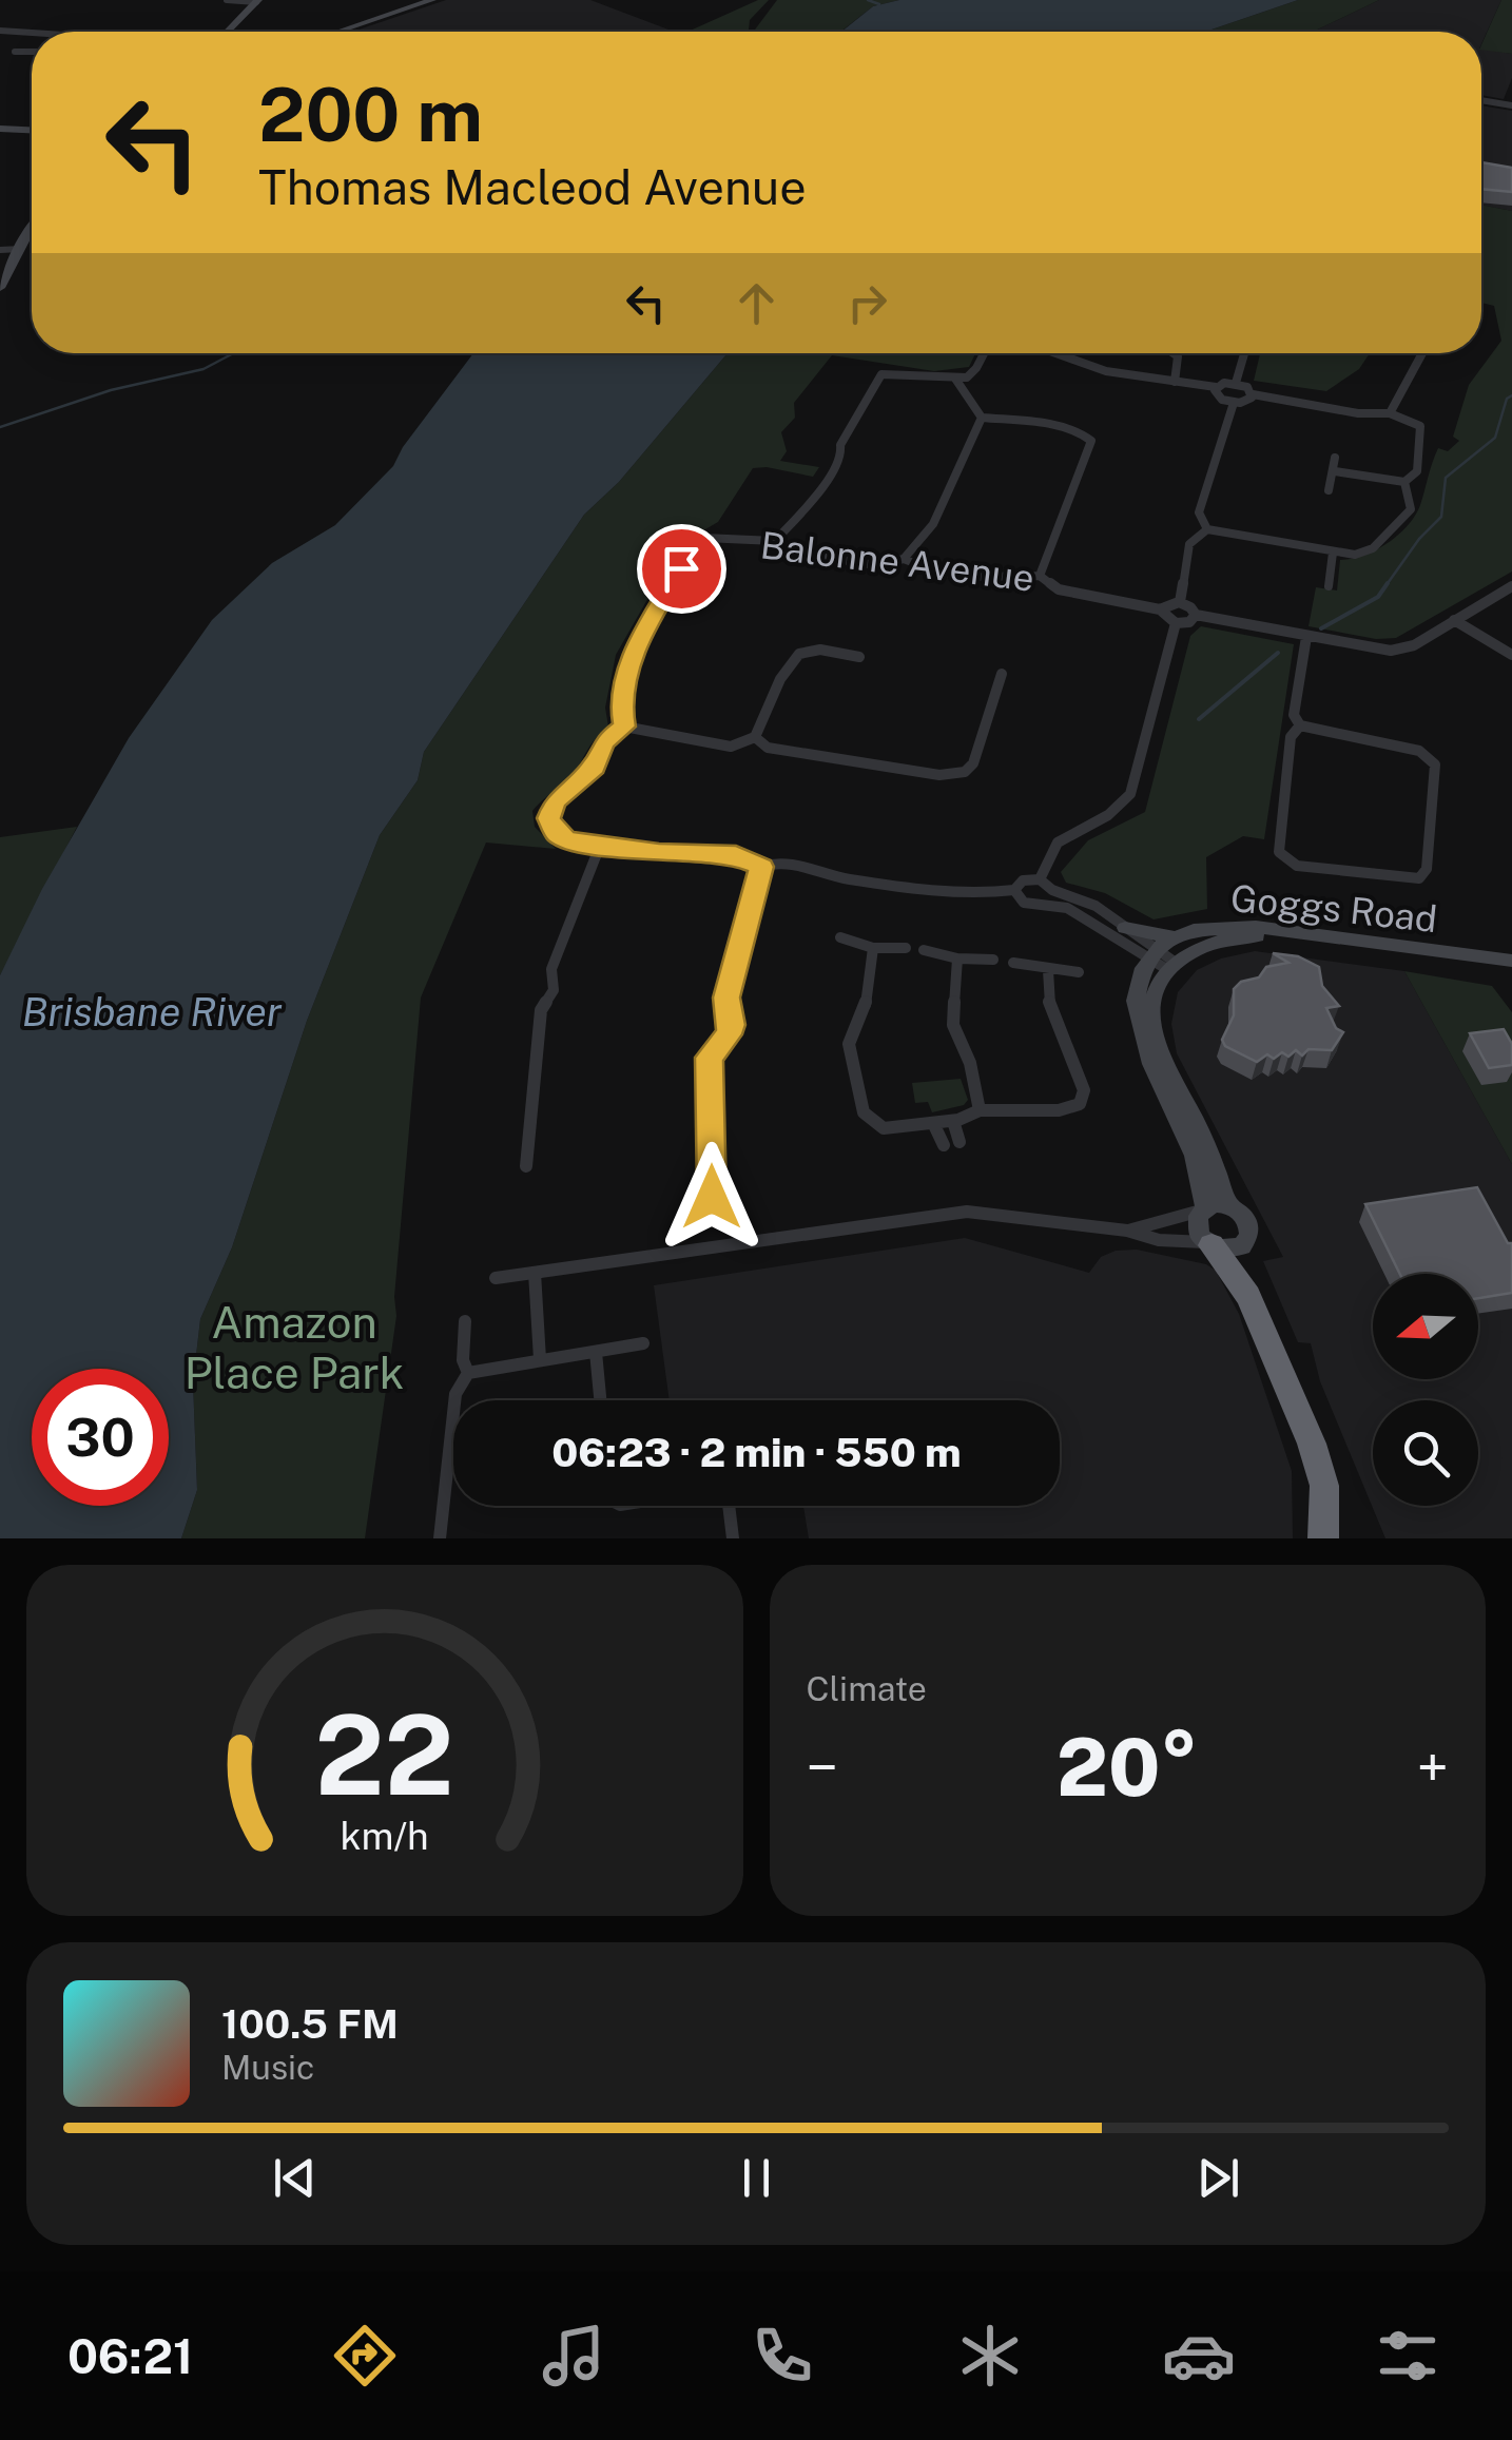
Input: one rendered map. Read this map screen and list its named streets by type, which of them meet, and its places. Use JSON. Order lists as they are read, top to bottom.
{
  "streets": {
    "main road": ["Goggs Road"],
    "street": ["Balonne Avenue"]
  },
  "water": ["Brisbane River"],
  "parks": ["Amazon Place Park"],
  "north": "left",
  "page": {
    "turn": ["200 m", "Thomas Macleod Avenue"],
    "limit": "30",
    "trip": "06:23 · 2 min · 550 m",
    "tile": "Climate",
    "heat": ["−", "20°", "+"],
    "song": ["100.5 FM", "Music"],
    "tabs": "06:21",
    "gauge": ["22", "km/h"]
  }
}
